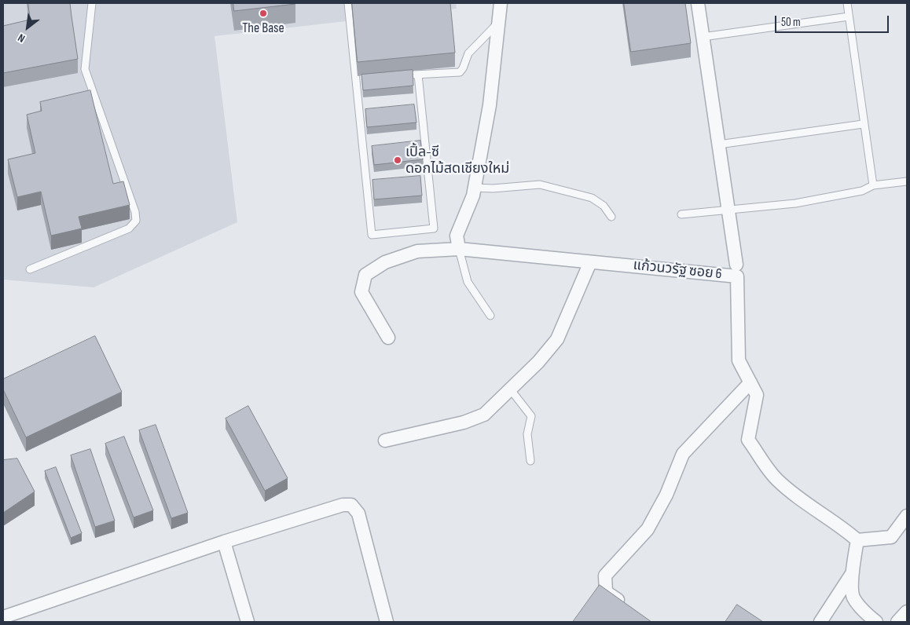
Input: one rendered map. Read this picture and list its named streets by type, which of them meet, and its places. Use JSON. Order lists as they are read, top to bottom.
{
  "streets": {
    "street": ["แก้วนวรัฐ ซอย 6"]
  },
  "places": ["The Base", "เปิ้ล-ซี ดอกไม้สดเชียงใหม่"],
  "scale_bar": "50 m",
  "north": "bottom left"
}
